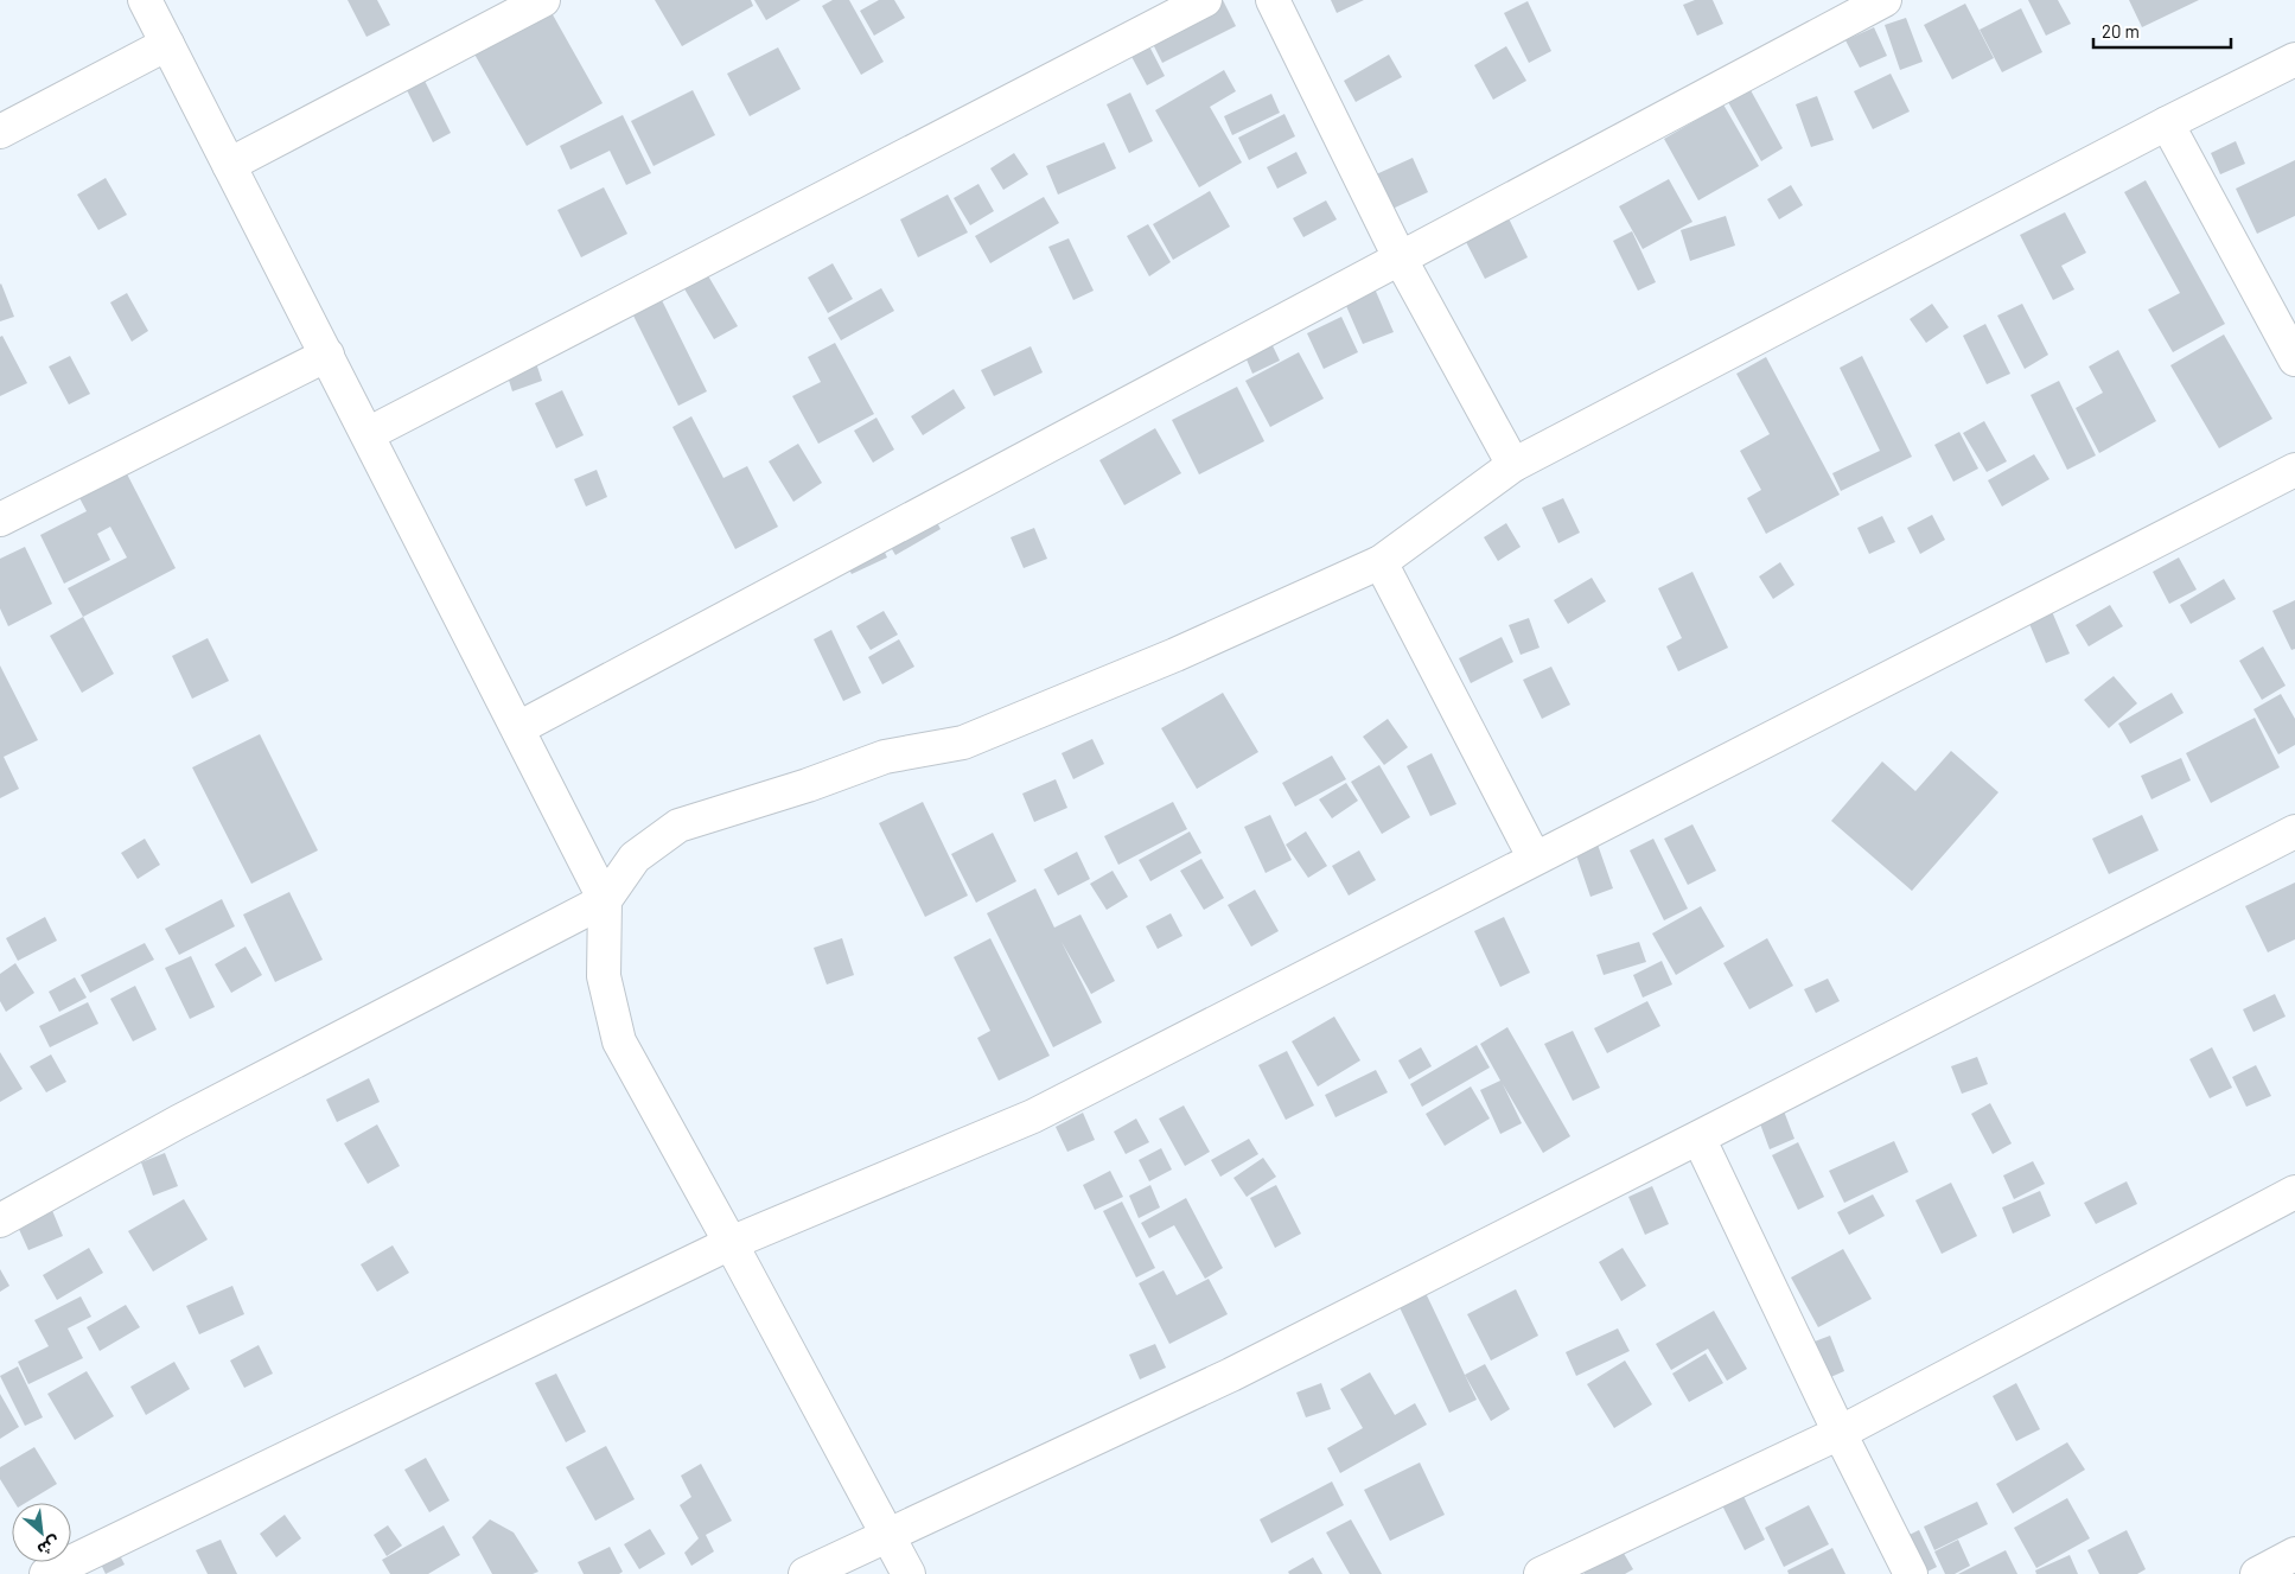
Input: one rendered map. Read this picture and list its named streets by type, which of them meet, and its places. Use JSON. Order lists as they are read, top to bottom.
{
  "scale_bar": "20 m",
  "north": "bottom right"
}
